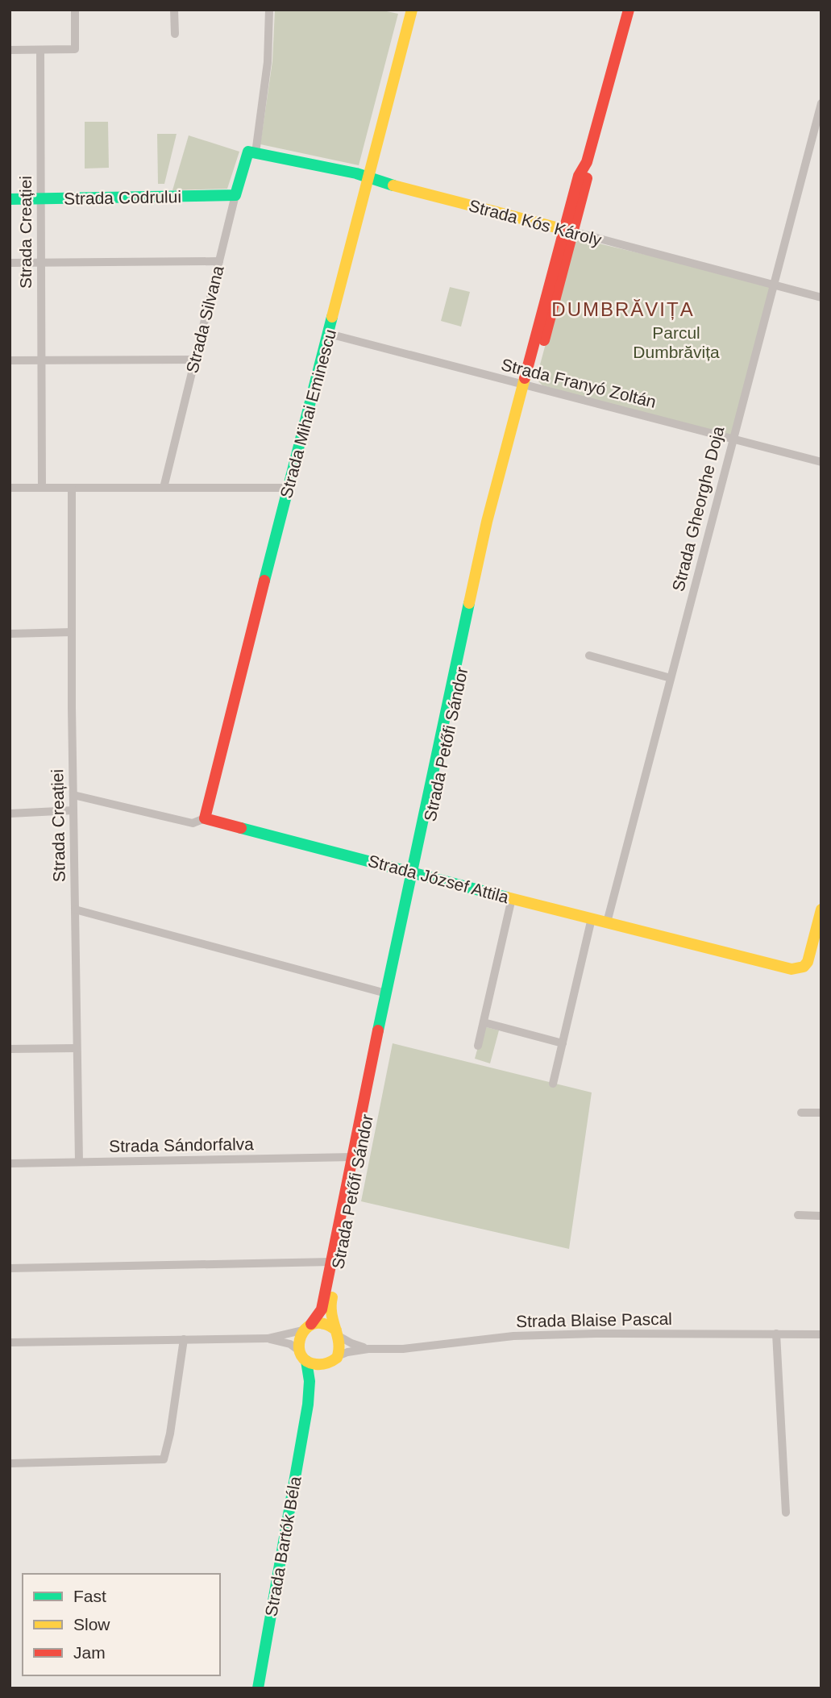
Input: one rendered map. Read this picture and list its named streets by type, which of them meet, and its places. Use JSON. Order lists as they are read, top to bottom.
{
  "streets": {
    "main road": [
      "Strada Codrului",
      "Strada Kós Károly",
      "Strada Silvana",
      "Strada Mihai Eminescu",
      "Strada Petőfi Sándor",
      "Strada József Attila",
      "Strada Bartók Béla"
    ],
    "street": [
      "Strada Creației",
      "Strada Franyó Zoltán",
      "Strada Gheorghe Doja",
      "Strada Sándorfalva",
      "Strada Blaise Pascal"
    ]
  },
  "crossings": [
    ["Strada Codrului", "Strada Creației"],
    ["Strada Codrului", "Strada Silvana"],
    ["Strada Kós Károly", "Strada Silvana"],
    ["Strada Kós Károly", "Strada Mihai Eminescu"],
    ["Strada Kós Károly", "Strada Gheorghe Doja"],
    ["Strada Kós Károly", "Strada Petőfi Sándor"],
    ["Strada Creației", "Strada József Attila"],
    ["Strada Creației", "Strada Sándorfalva"],
    ["Strada Franyó Zoltán", "Strada Mihai Eminescu"],
    ["Strada Franyó Zoltán", "Strada Gheorghe Doja"],
    ["Strada Franyó Zoltán", "Strada Petőfi Sándor"],
    ["Strada Mihai Eminescu", "Strada József Attila"],
    ["Strada Gheorghe Doja", "Strada József Attila"],
    ["Strada Petőfi Sándor", "Strada József Attila"],
    ["Strada Petőfi Sándor", "Strada Sándorfalva"],
    ["Strada Petőfi Sándor", "Strada Blaise Pascal"],
    ["Strada Petőfi Sándor", "Strada Bartók Béla"],
    ["Strada Blaise Pascal", "Strada Bartók Béla"]
  ],
  "districts": ["DUMBRĂVIȚA"],
  "parks": ["Parcul Dumbrăvița"],
  "legend": ["Fast", "Slow", "Jam"]
}
